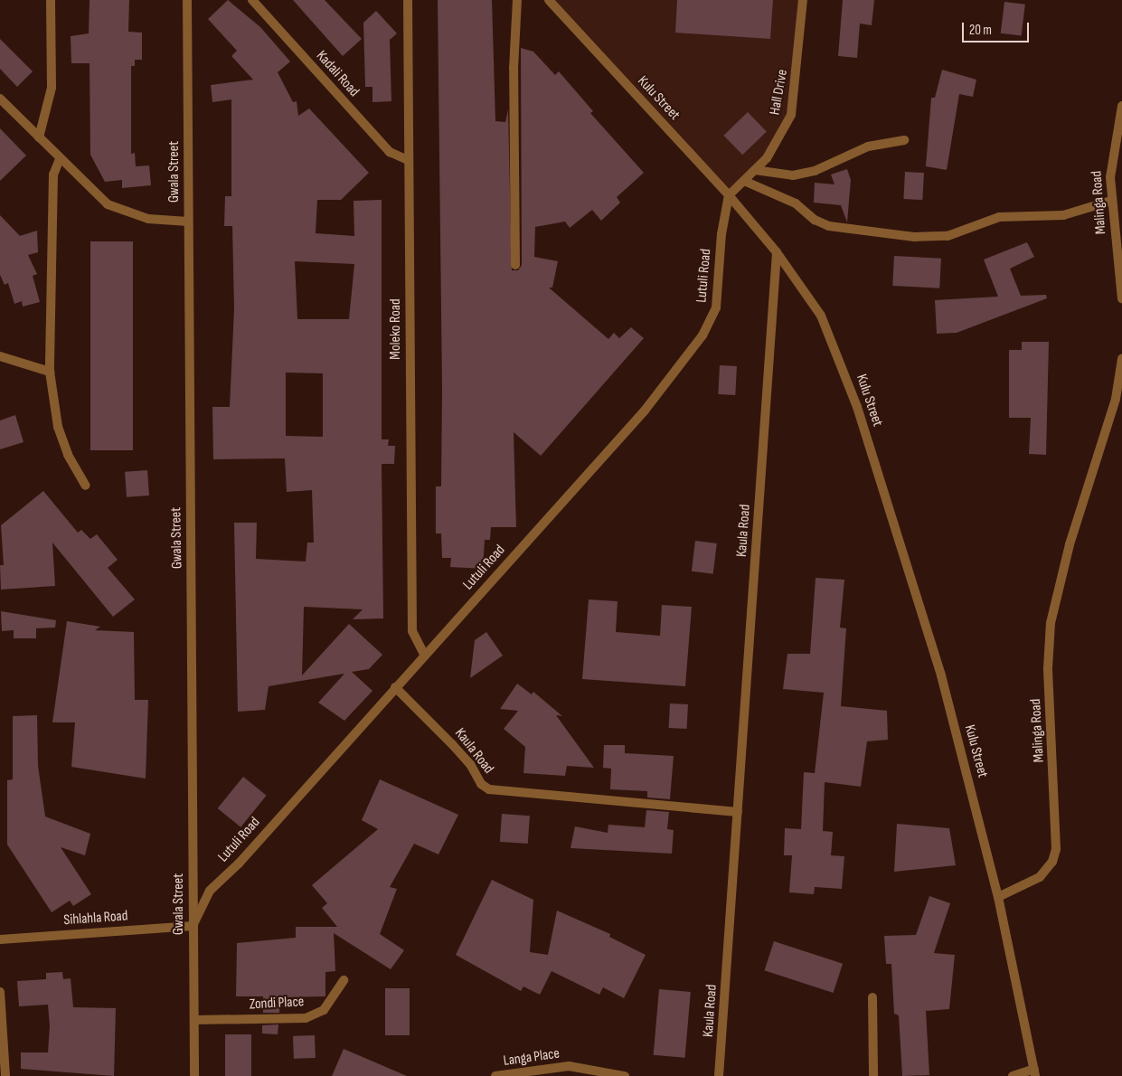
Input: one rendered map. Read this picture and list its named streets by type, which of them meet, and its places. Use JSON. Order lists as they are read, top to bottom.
{
  "streets": {
    "street": [
      "Kadali Road",
      "Hall Drive",
      "Kulu Street",
      "Gwala Street",
      "Malinga Road",
      "Lutuli Road",
      "Moleko Road",
      "Kaula Road",
      "Sihlahla Road",
      "Zondi Place",
      "Langa Place"
    ]
  },
  "crossings": [
    ["Kadali Road", "Moleko Road"],
    ["Hall Drive", "Kulu Street"],
    ["Hall Drive", "Lutuli Road"],
    ["Kulu Street", "Malinga Road"],
    ["Kulu Street", "Lutuli Road"],
    ["Kulu Street", "Kaula Road"],
    ["Gwala Street", "Lutuli Road"],
    ["Gwala Street", "Sihlahla Road"],
    ["Gwala Street", "Zondi Place"],
    ["Lutuli Road", "Moleko Road"],
    ["Lutuli Road", "Kaula Road"],
    ["Lutuli Road", "Sihlahla Road"]
  ],
  "scale_bar": "20 m"
}
